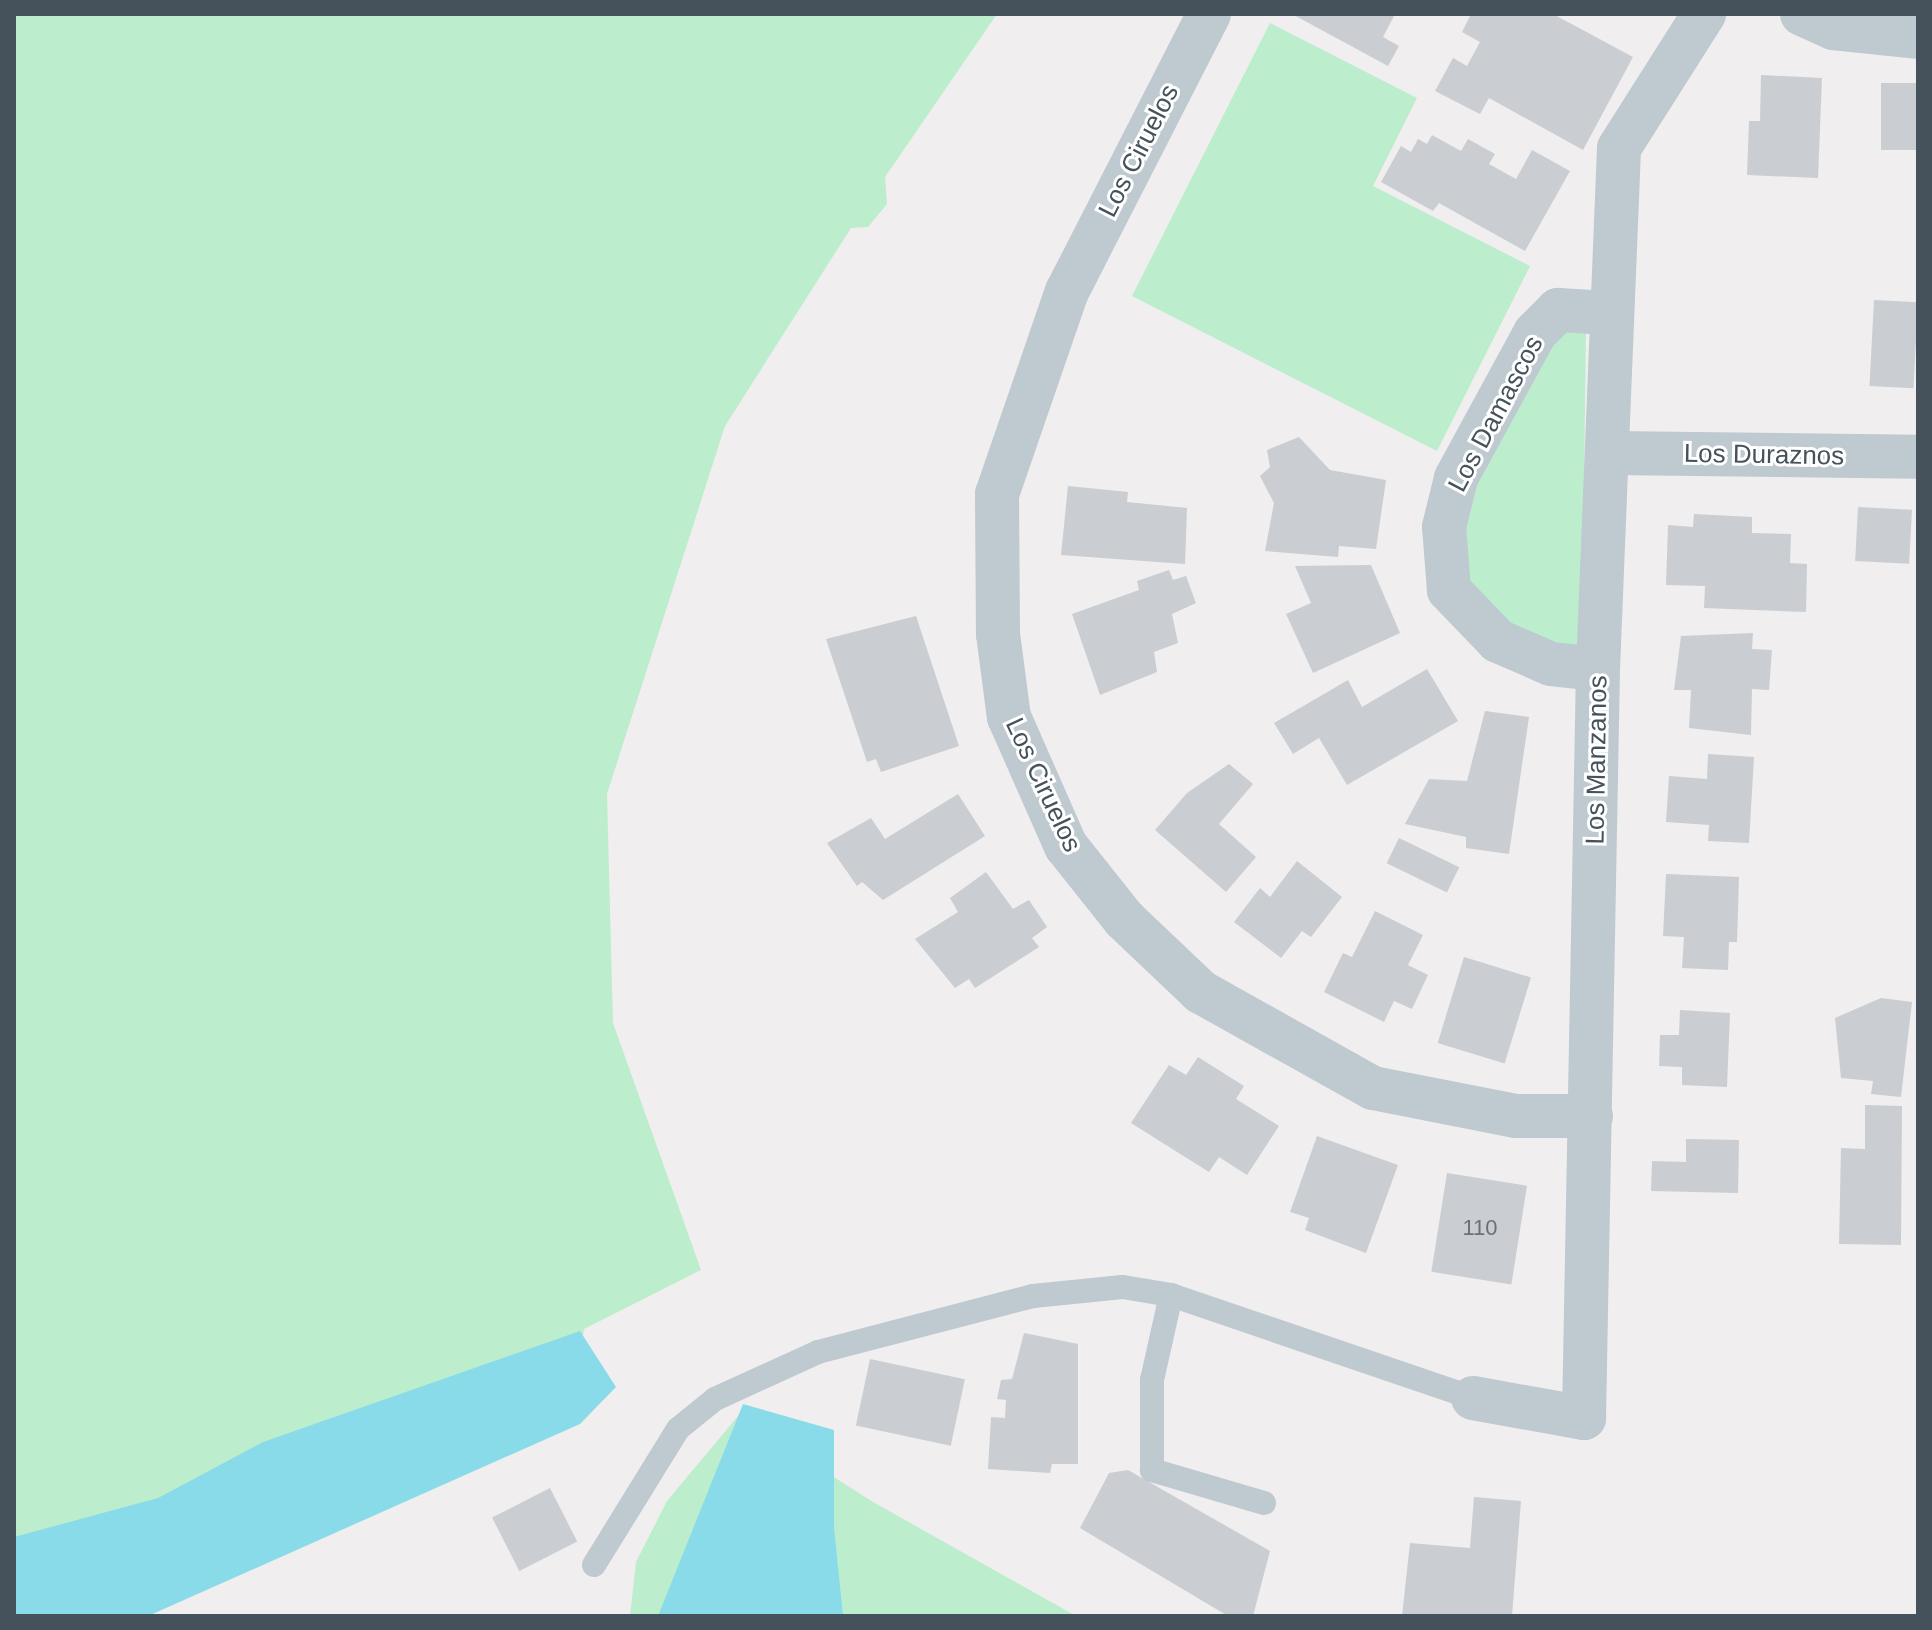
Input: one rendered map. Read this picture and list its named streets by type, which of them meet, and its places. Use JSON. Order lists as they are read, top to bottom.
{
  "streets": {
    "street": [
      "Los Ciruelos",
      "Los Damascos",
      "Los Duraznos",
      "Los Manzanos"
    ]
  },
  "crossings": [
    ["Los Ciruelos", "Los Manzanos"],
    ["Los Damascos", "Los Manzanos"],
    ["Los Duraznos", "Los Manzanos"]
  ],
  "house_numbers": ["110"]
}
